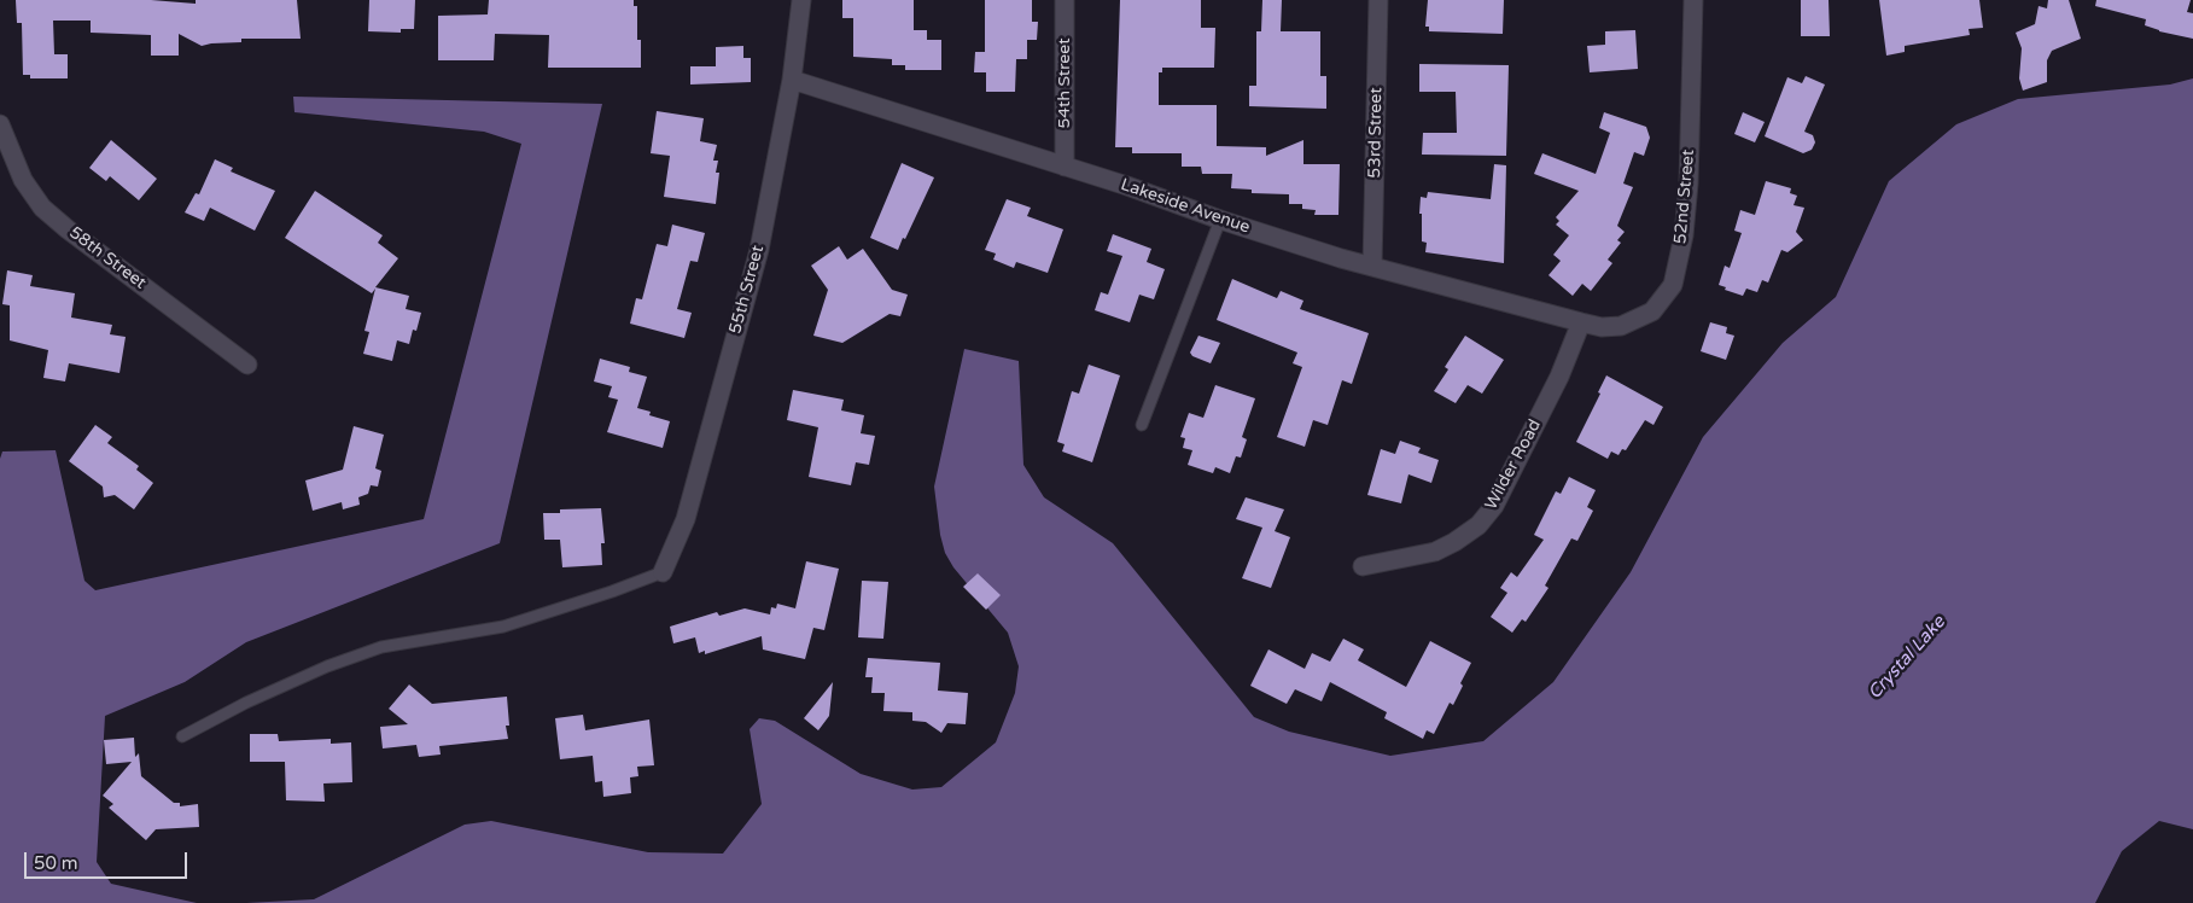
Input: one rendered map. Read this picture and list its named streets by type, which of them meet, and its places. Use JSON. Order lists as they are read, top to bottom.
{
  "streets": {
    "street": [
      "54th Street",
      "53rd Street",
      "52nd Street",
      "Lakeside Avenue",
      "58th Street",
      "55th Street",
      "Wilder Road"
    ]
  },
  "crossings": [
    ["54th Street", "Lakeside Avenue"],
    ["53rd Street", "Lakeside Avenue"],
    ["52nd Street", "Lakeside Avenue"],
    ["52nd Street", "Wilder Road"],
    ["Lakeside Avenue", "55th Street"],
    ["Lakeside Avenue", "Wilder Road"]
  ],
  "water": ["Crystal Lake"],
  "scale_bar": "50 m"
}
